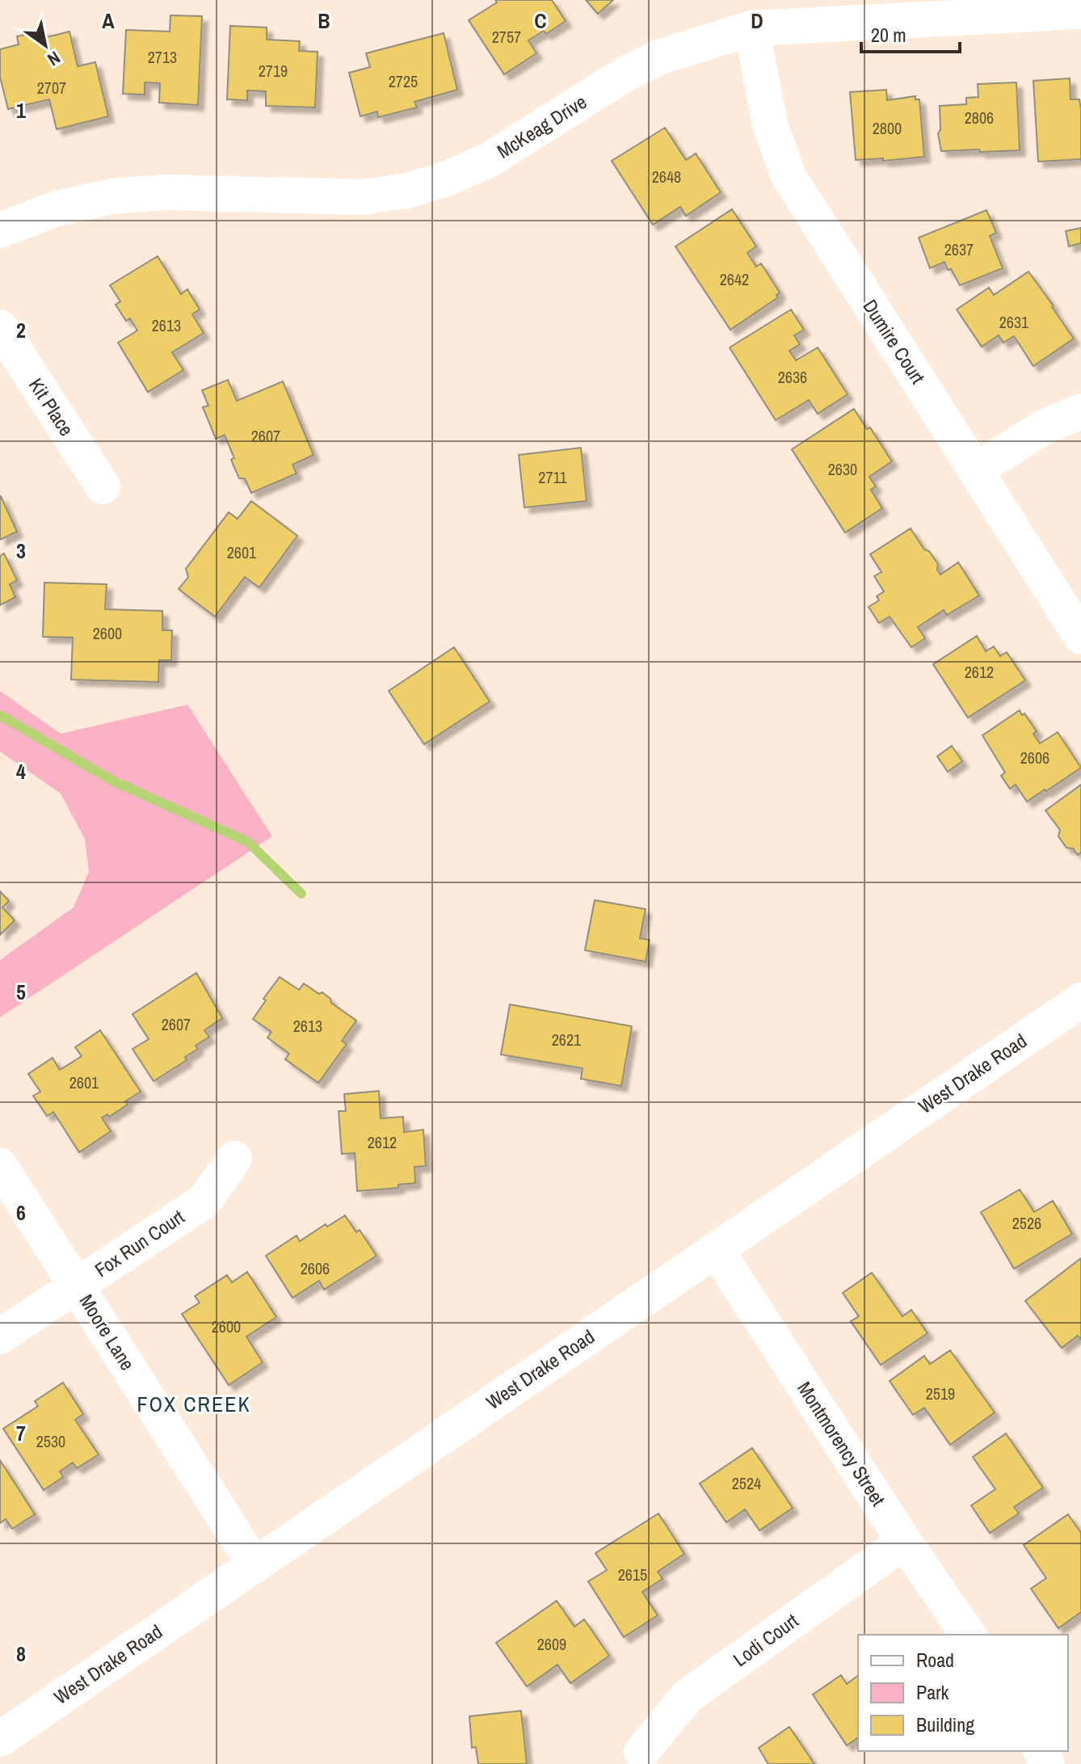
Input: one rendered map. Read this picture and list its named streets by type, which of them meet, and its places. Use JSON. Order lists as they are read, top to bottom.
{
  "streets": {
    "street": [
      "McKeag Drive",
      "Dumire Court",
      "Kit Place",
      "West Drake Road",
      "Fox Run Court",
      "Moore Lane",
      "Montmorency Street",
      "Lodi Court"
    ]
  },
  "crossings": [
    ["McKeag Drive", "Dumire Court"],
    ["West Drake Road", "Moore Lane"],
    ["West Drake Road", "Montmorency Street"],
    ["Fox Run Court", "Moore Lane"],
    ["Montmorency Street", "Lodi Court"]
  ],
  "districts": ["FOX CREEK"],
  "house_numbers": [
    "2757",
    "2713",
    "2719",
    "2725",
    "2707",
    "2806",
    "2800",
    "2648",
    "2637",
    "2642",
    "2631",
    "2613",
    "2636",
    "2607",
    "2630",
    "2711",
    "2601",
    "2600",
    "2612",
    "2606",
    "2607",
    "2613",
    "2621",
    "2601",
    "2612",
    "2526",
    "2606",
    "2600",
    "2519",
    "2530",
    "2524",
    "2615",
    "2609"
  ],
  "legend": ["Road", "Park", "Building"],
  "scale_bar": "20 m",
  "north": "bottom right",
  "grid": {
    "columns": [
      "A",
      "B",
      "C",
      "D"
    ],
    "rows": [
      "1",
      "2",
      "3",
      "4",
      "5",
      "6",
      "7",
      "8"
    ]
  }
}
